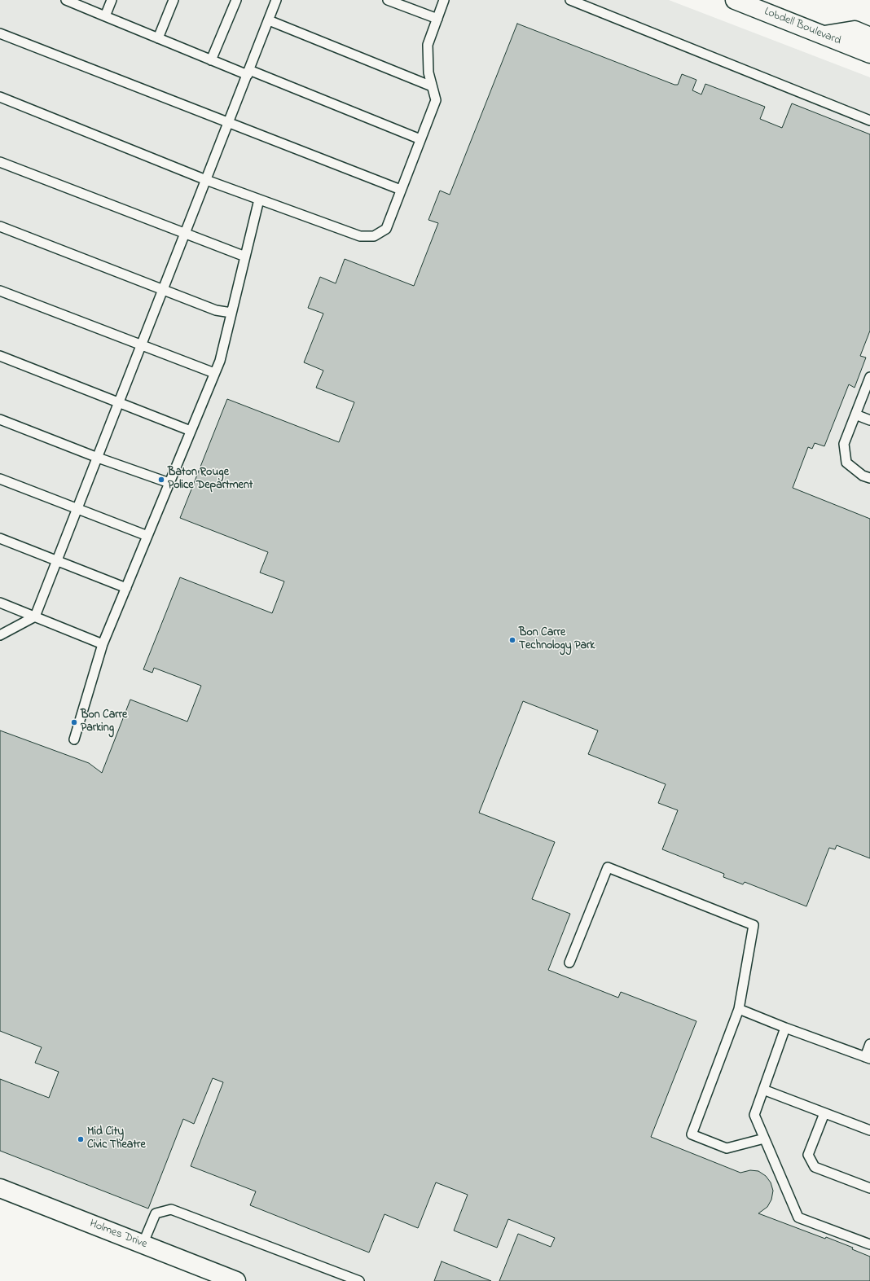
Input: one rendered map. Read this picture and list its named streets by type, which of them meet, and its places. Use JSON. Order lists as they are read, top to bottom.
{
  "streets": {
    "street": ["Lobdell Boulevard", "Holmes Drive"]
  },
  "places": [
    "Baton Rouge Police Department",
    "Bon Carre Technology Park",
    "Bon Carre Parking",
    "Mid City Civic Theatre"
  ]
}
